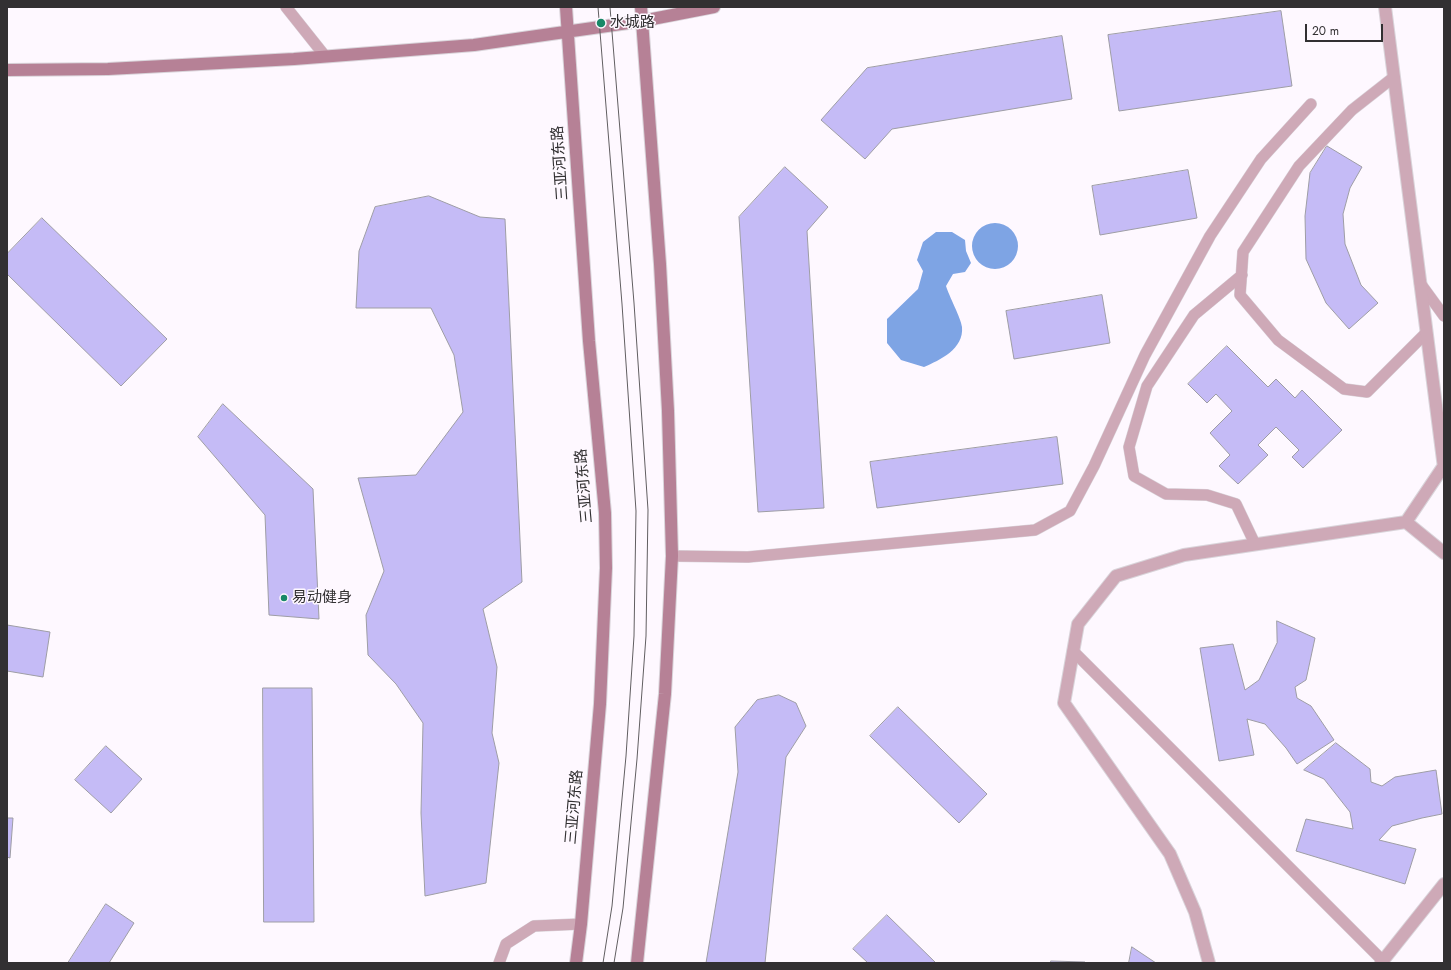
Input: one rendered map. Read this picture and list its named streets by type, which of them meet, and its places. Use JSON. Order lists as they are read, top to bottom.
{
  "streets": {
    "main road": ["三亚河东路"]
  },
  "places": ["水城路", "易动健身"],
  "scale_bar": "20 m"
}
